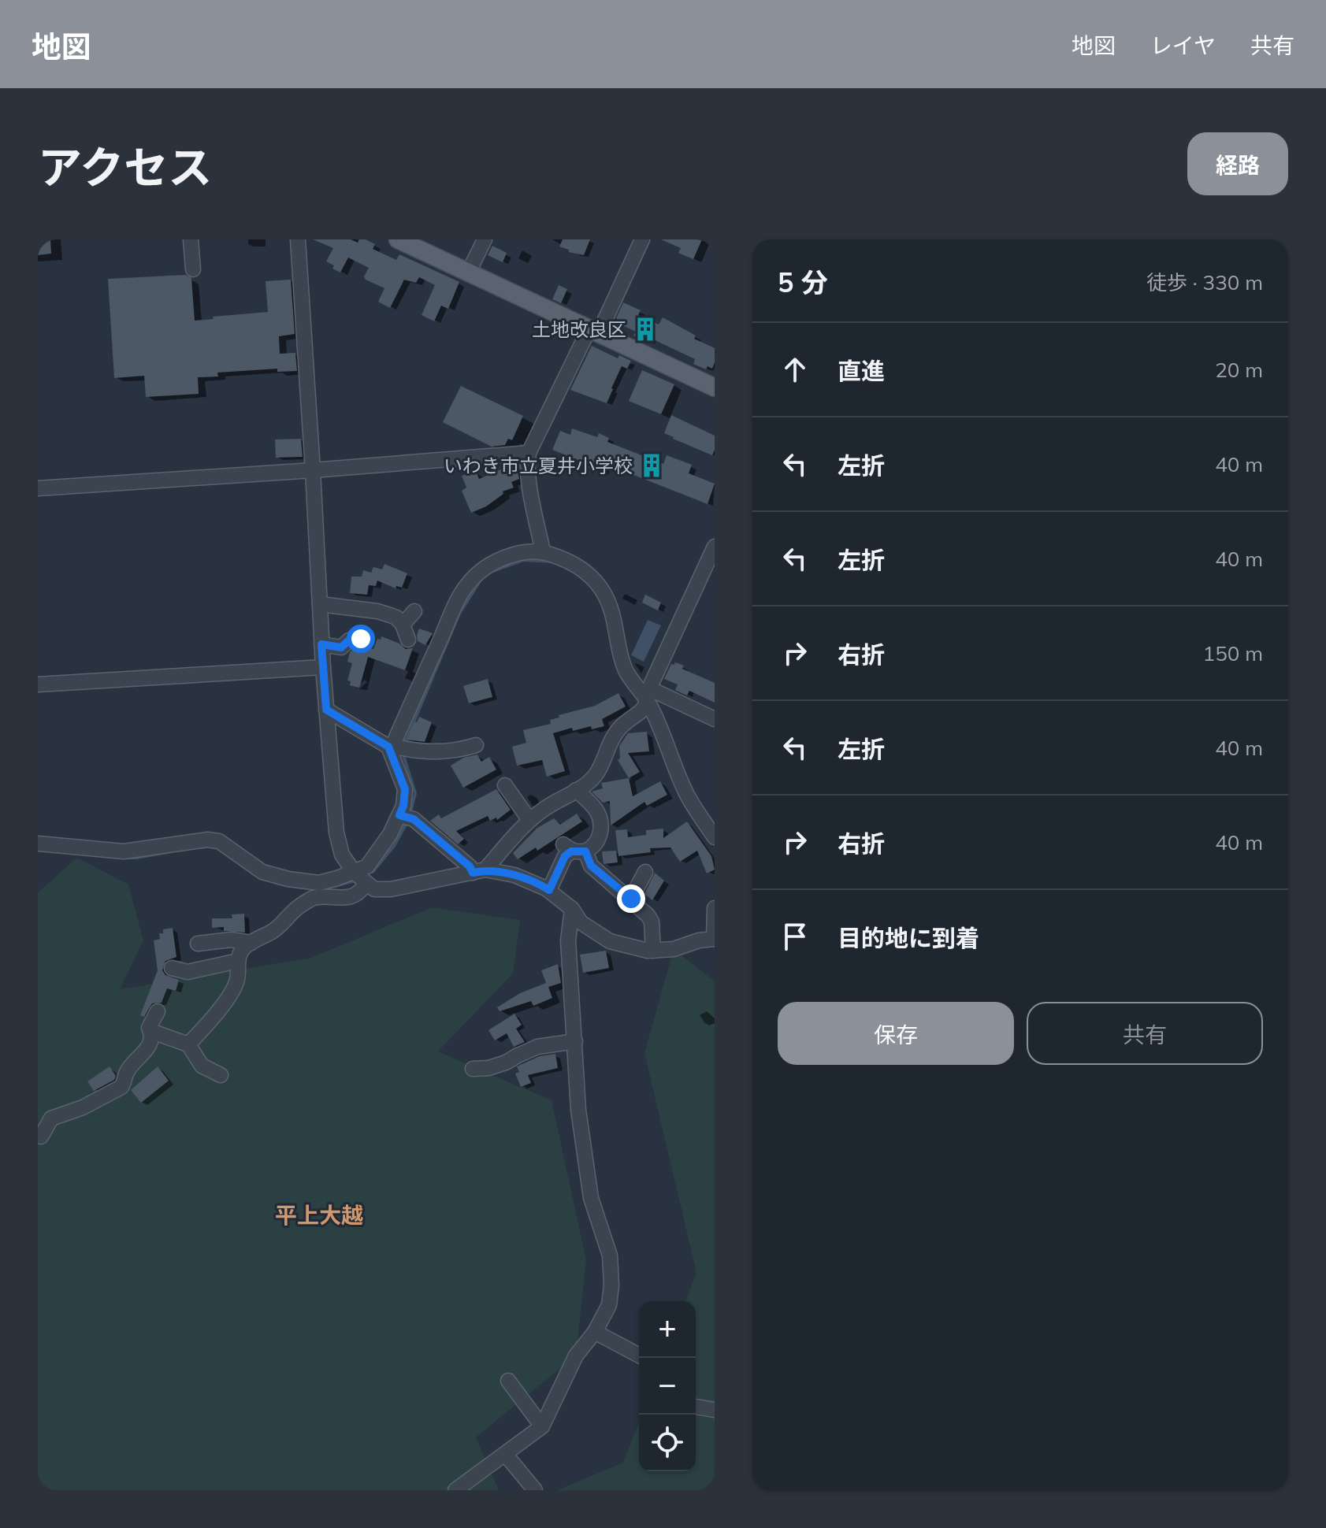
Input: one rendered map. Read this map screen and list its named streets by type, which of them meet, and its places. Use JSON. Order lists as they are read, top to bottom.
{
  "districts": ["平上大越"],
  "places": {
    "building": ["土地改良区", "いわき市立夏井小学校"]
  },
  "page": {
    "header": "地図",
    "nav": ["地図", "レイヤ", "共有"],
    "title": "アクセス",
    "buttons": [
      "経路",
      ["保存", "共有"]
    ],
    "heading": ["5 分", "徒歩 · 330 m"],
    "list": [
      ["直進", "20 m"],
      ["左折", "40 m"],
      ["左折", "40 m"],
      ["右折", "150 m"],
      ["左折", "40 m"],
      ["右折", "40 m"],
      "目的地に到着"
    ],
    "map_buttons": ["+", "−"]
  }
}
